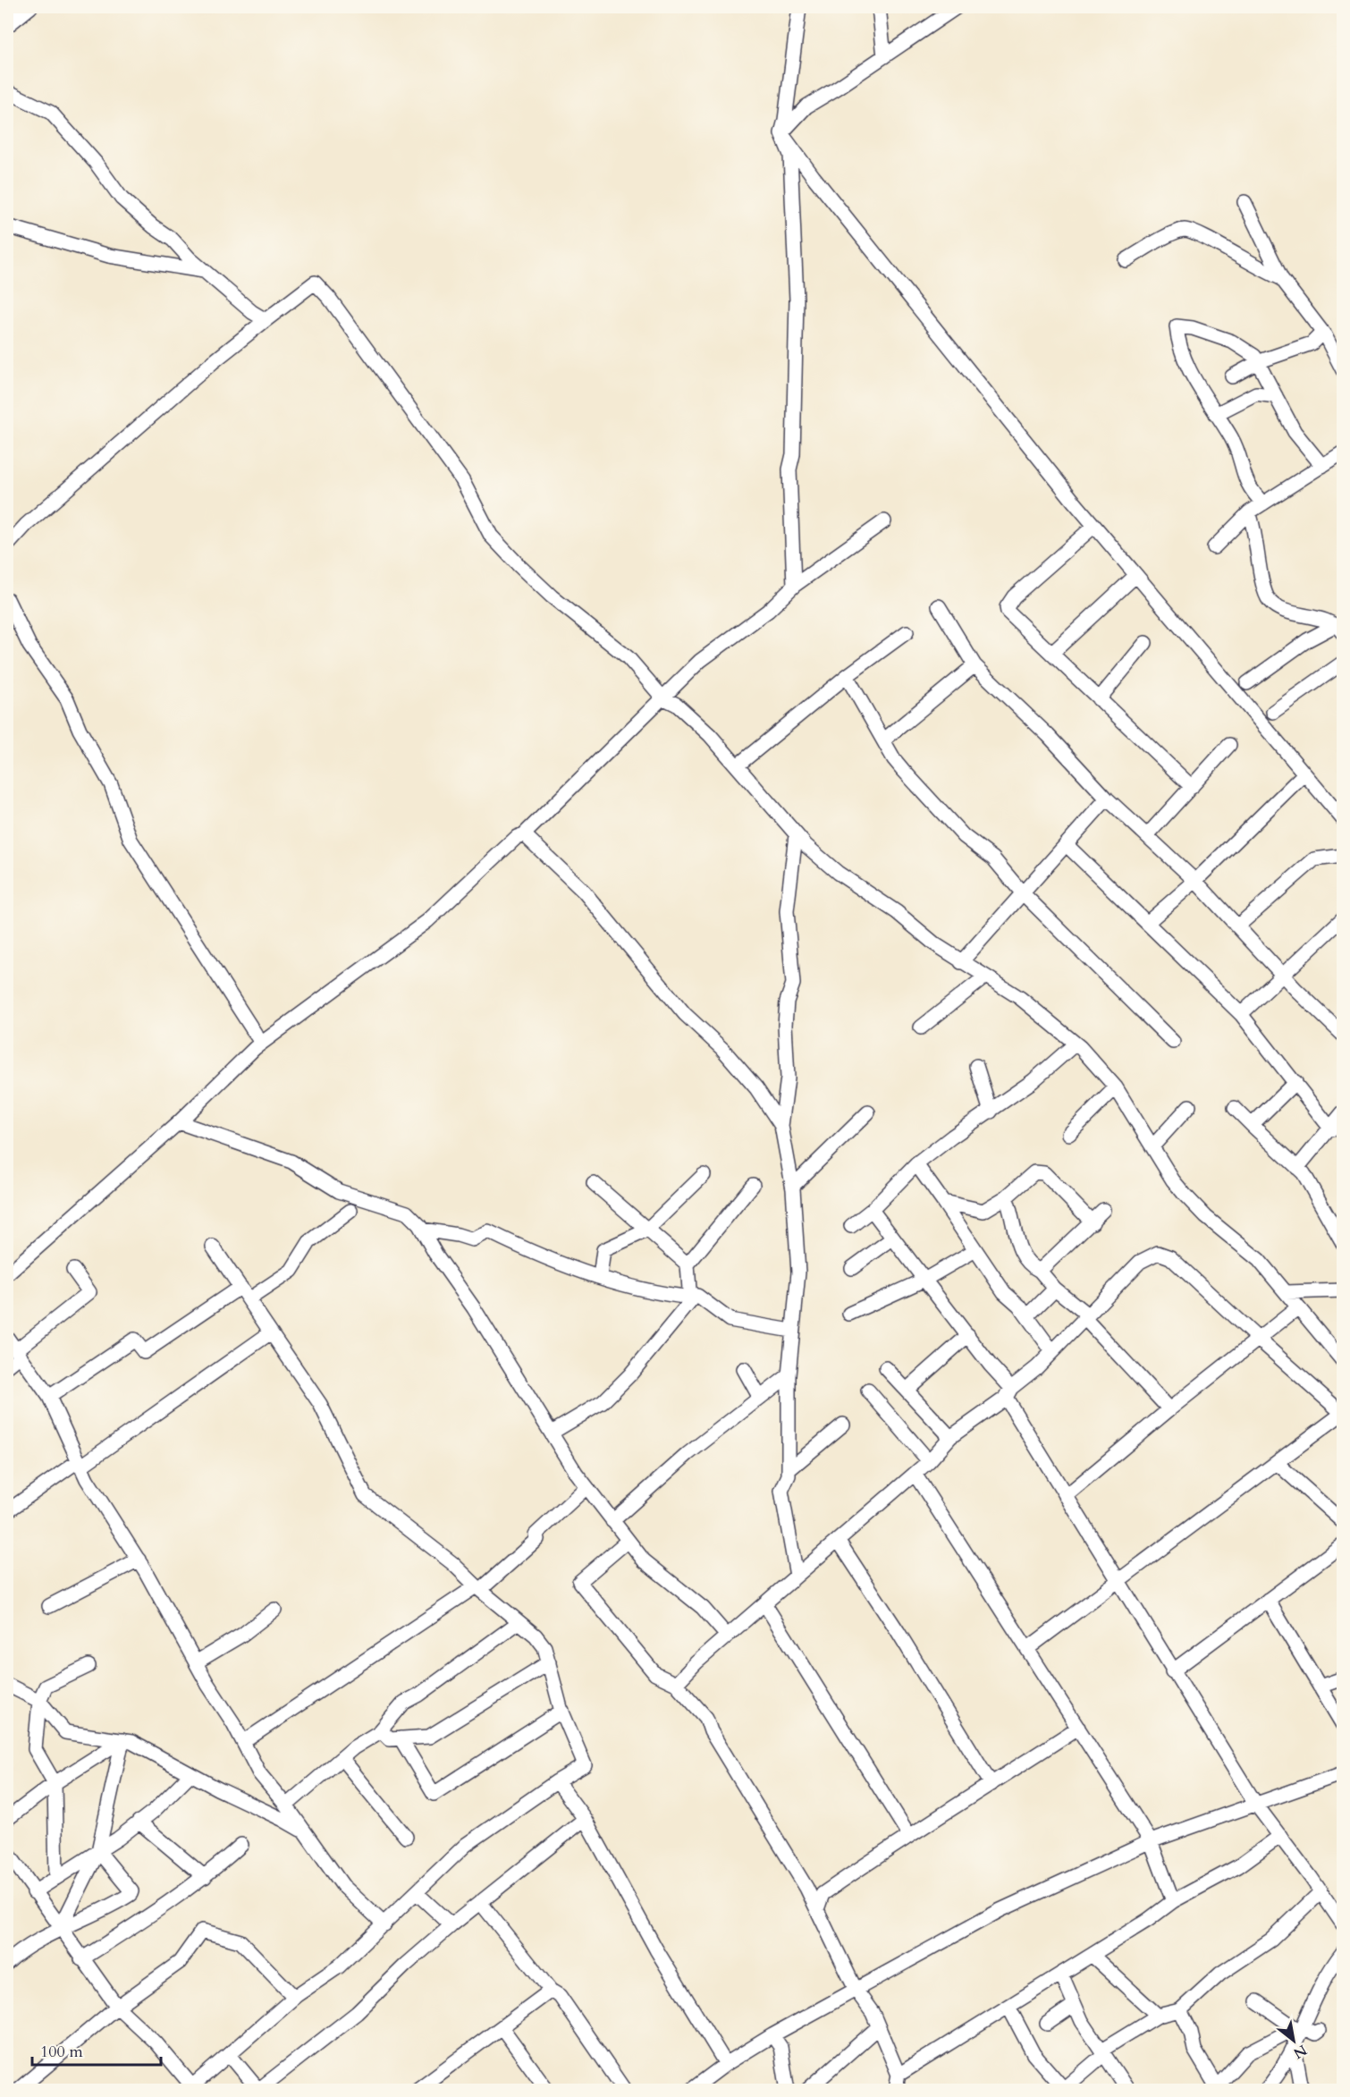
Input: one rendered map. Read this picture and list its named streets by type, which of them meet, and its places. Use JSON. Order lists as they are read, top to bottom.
{
  "scale_bar": "100 m",
  "north": "bottom right"
}
